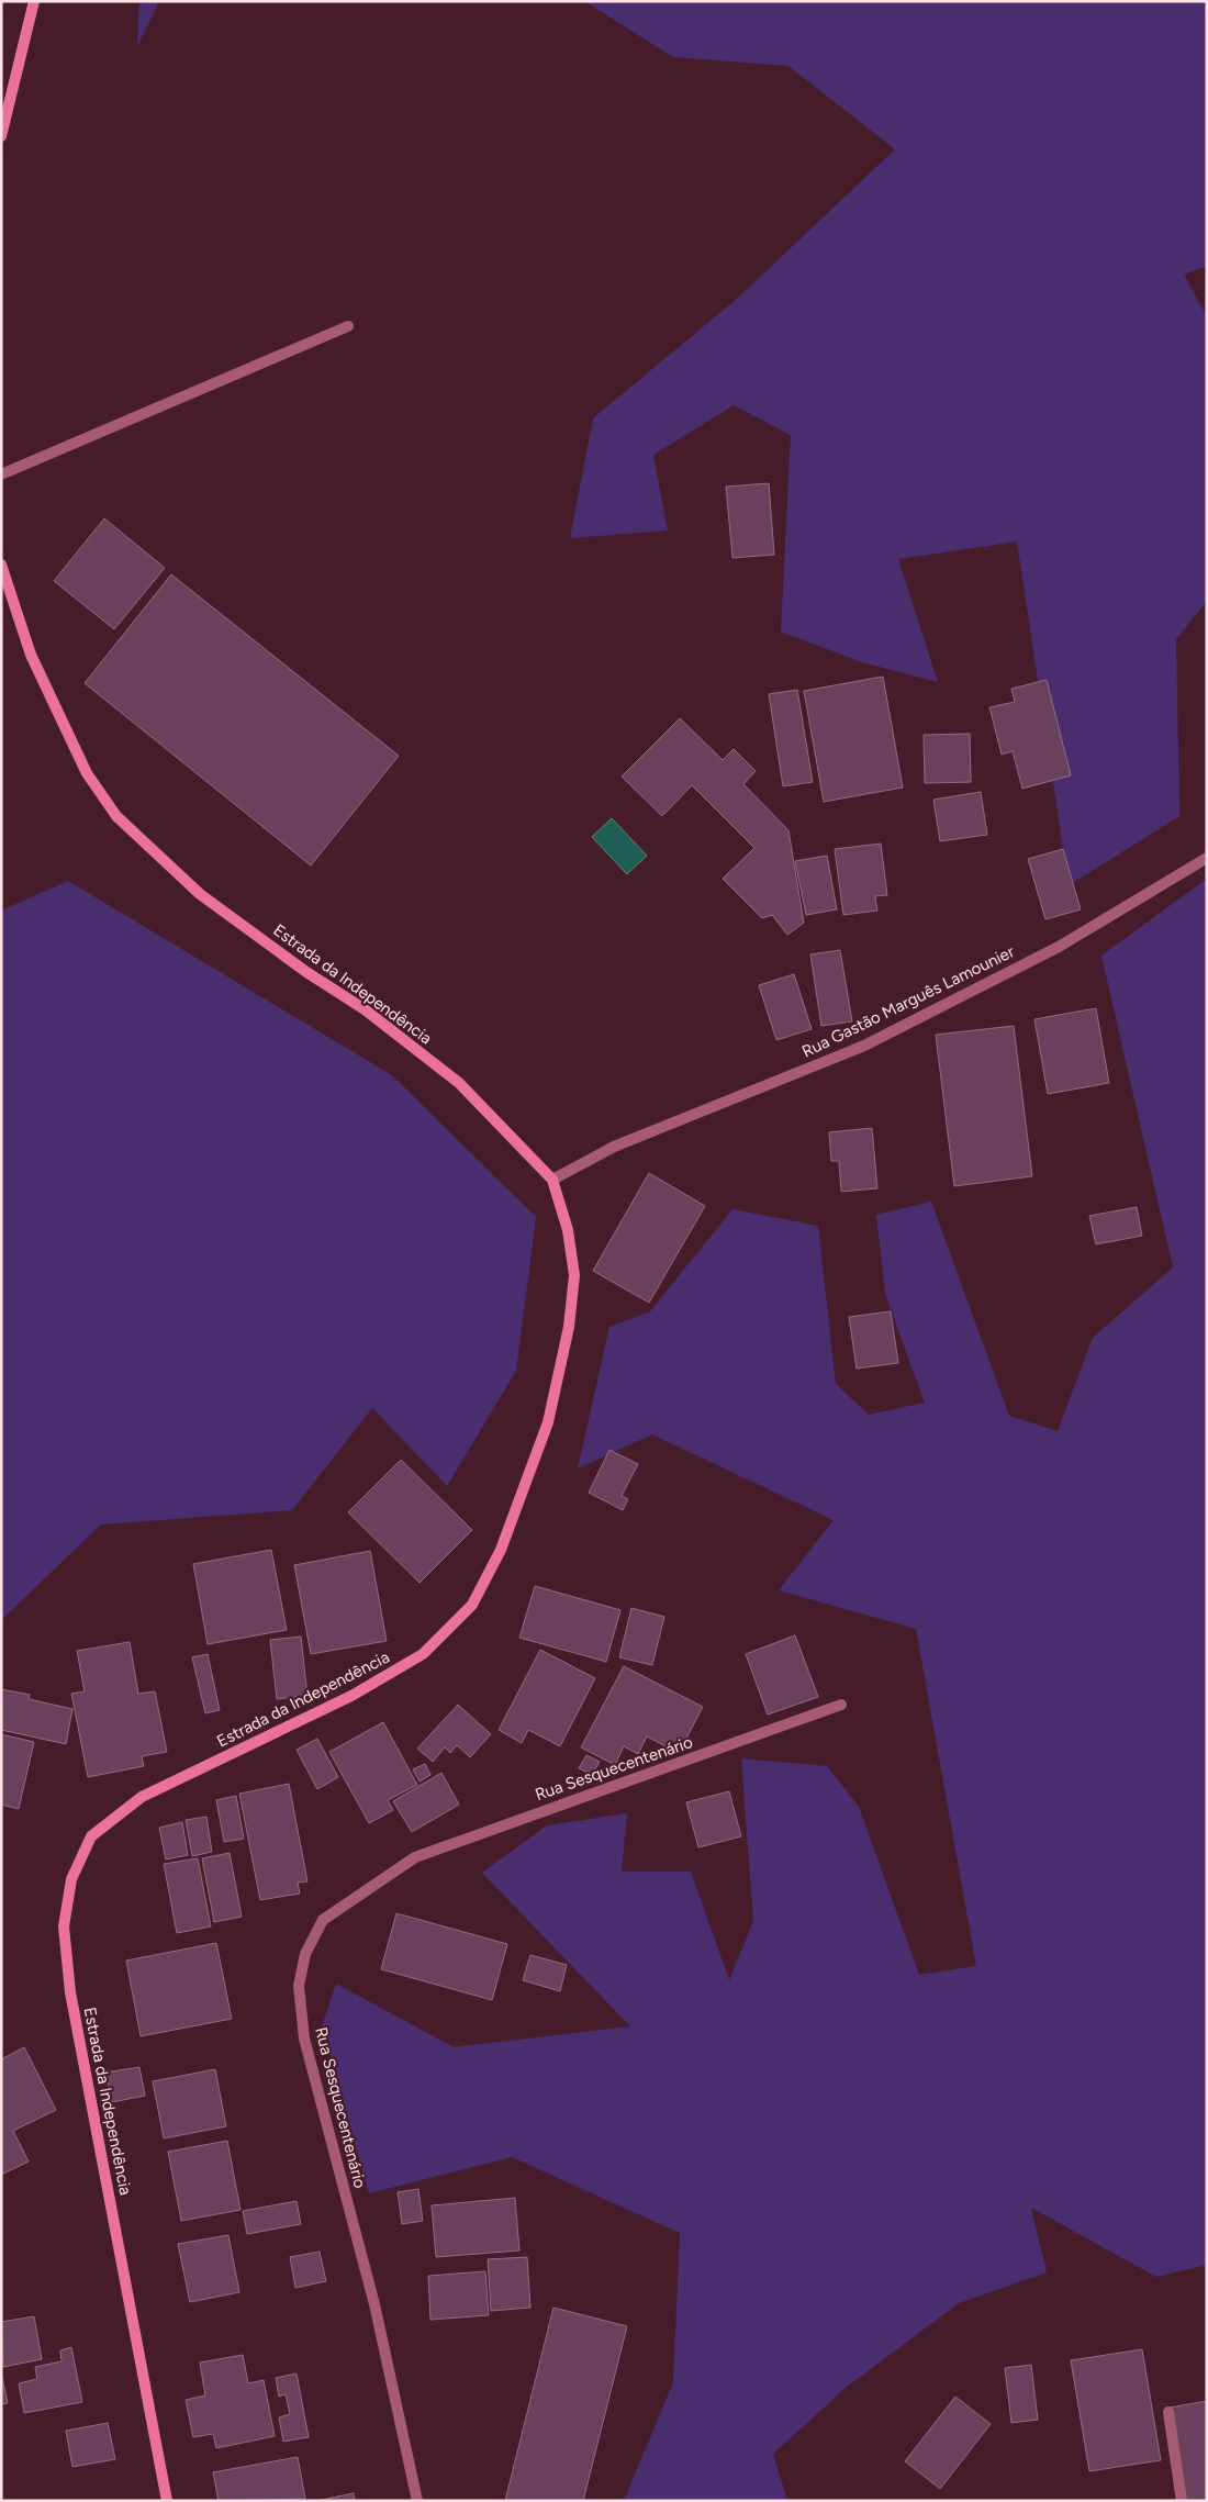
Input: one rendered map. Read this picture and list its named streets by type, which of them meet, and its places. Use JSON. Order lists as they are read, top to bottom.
{
  "streets": {
    "street": ["Estrada da Independência", "Rua Gastão Marguês Lamounier", "Rua Sesquecentenário"]
  },
  "crossings": [
    ["Estrada da Independência", "Rua Gastão Marguês Lamounier"]
  ]
}
